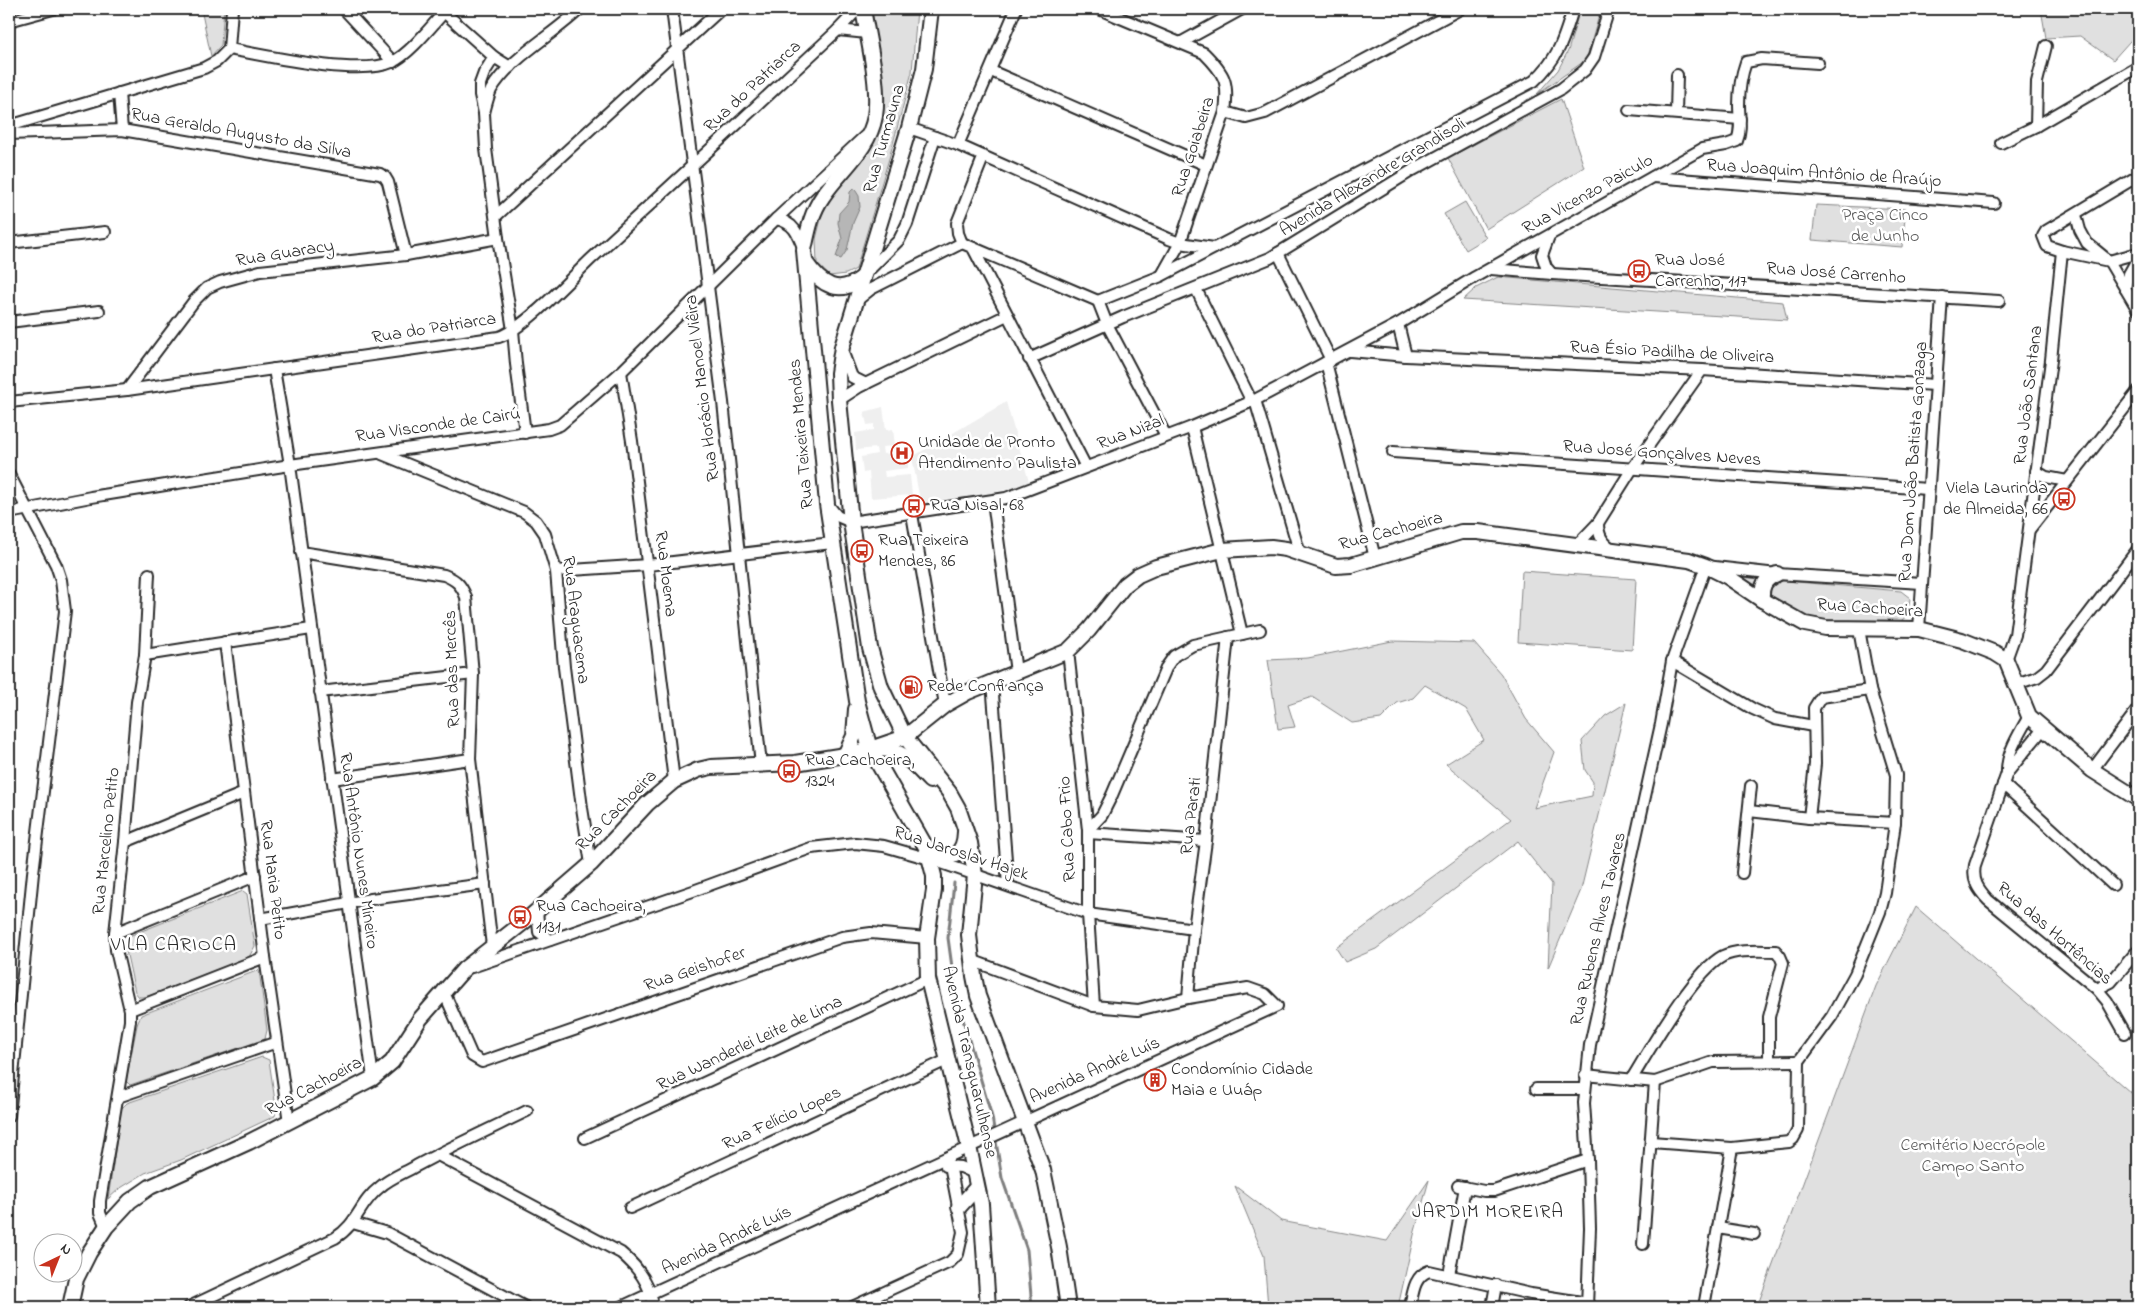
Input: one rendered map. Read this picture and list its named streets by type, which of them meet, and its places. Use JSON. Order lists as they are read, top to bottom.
{
  "streets": {
    "main road": [
      "Rua Turmauna",
      "Rua Teixeira Mendes",
      "Rua Cachoeira",
      "Avenida Transguarulhense"
    ],
    "street": [
      "Rua do Patriarca",
      "Rua Geraldo Augusto da Silva",
      "Rua Goiabeira",
      "Rua Joaquim Antônio de Araújo",
      "Avenida Alexandre Grandisoli",
      "Rua Vicenzo Paiculo",
      "Rua Guaracy",
      "Rua José Carrenho",
      "Rua Ésio Padilha de Oliveira",
      "Rua Horácio Manoel Viêira",
      "Rua João Santana",
      "Rua Visconde de Cairú",
      "Rua Nizal",
      "Rua José Gonçalves Neves",
      "Rua Dom João Batista Gonzaga",
      "Rua Moema",
      "Rua Araguacema",
      "Rua das Mercês",
      "Rua Parati",
      "Rua Cabo Frio",
      "Rua Marcelino Petito",
      "Rua Antônio Nunes Mineiro",
      "Rua Jaroslav Hajek",
      "Rua Maria Petito",
      "Rua Rubens Alves Tavares",
      "Rua das Hortências",
      "Rua Geishofer",
      "Rua Wanderlei Leite de Lima",
      "Avenida André Luís",
      "Rua Felício Lopes"
    ]
  },
  "crossings": [
    ["Rua do Patriarca", "Rua Guaracy"],
    ["Rua do Patriarca", "Rua Horácio Manoel Viêira"],
    ["Rua do Patriarca", "Rua Antônio Nunes Mineiro"],
    ["Rua Geraldo Augusto da Silva", "Rua Guaracy"],
    ["Rua Goiabeira", "Avenida Alexandre Grandisoli"],
    ["Rua Joaquim Antônio de Araújo", "Rua Vicenzo Paiculo"],
    ["Rua Vicenzo Paiculo", "Rua José Carrenho"],
    ["Rua Vicenzo Paiculo", "Rua Ésio Padilha de Oliveira"],
    ["Rua Vicenzo Paiculo", "Rua Nizal"],
    ["Rua José Carrenho", "Rua Dom João Batista Gonzaga"],
    ["Rua Ésio Padilha de Oliveira", "Rua Dom João Batista Gonzaga"],
    ["Rua Horácio Manoel Viêira", "Rua Visconde de Cairú"],
    ["Rua Horácio Manoel Viêira", "Rua Cachoeira"],
    ["Rua João Santana", "Rua Cachoeira"],
    ["Rua Visconde de Cairú", "Rua Teixeira Mendes"],
    ["Rua Visconde de Cairú", "Rua Moema"],
    ["Rua Visconde de Cairú", "Rua Araguacema"],
    ["Rua Visconde de Cairú", "Rua Antônio Nunes Mineiro"],
    ["Rua Teixeira Mendes", "Rua Cachoeira"],
    ["Rua Teixeira Mendes", "Avenida Transguarulhense"],
    ["Rua José Gonçalves Neves", "Rua Dom João Batista Gonzaga"],
    ["Rua Dom João Batista Gonzaga", "Rua Cachoeira"],
    ["Rua Cachoeira", "Rua Moema"],
    ["Rua Cachoeira", "Rua Araguacema"],
    ["Rua Cachoeira", "Rua das Mercês"],
    ["Rua Cachoeira", "Rua Cabo Frio"],
    ["Rua Cachoeira", "Rua Marcelino Petito"],
    ["Rua Cachoeira", "Rua Antônio Nunes Mineiro"],
    ["Rua Cachoeira", "Rua Jaroslav Hajek"],
    ["Rua Cachoeira", "Rua Maria Petito"],
    ["Rua Cachoeira", "Rua Rubens Alves Tavares"],
    ["Rua Cachoeira", "Rua Geishofer"],
    ["Rua Cachoeira", "Avenida Transguarulhense"],
    ["Rua das Mercês", "Rua Antônio Nunes Mineiro"],
    ["Rua Parati", "Rua Jaroslav Hajek"],
    ["Rua Parati", "Avenida André Luís"],
    ["Rua Cabo Frio", "Rua Jaroslav Hajek"],
    ["Rua Jaroslav Hajek", "Avenida Transguarulhense"],
    ["Rua Geishofer", "Avenida Transguarulhense"],
    ["Rua Wanderlei Leite de Lima", "Avenida Transguarulhense"],
    ["Avenida Transguarulhense", "Avenida André Luís"],
    ["Avenida Transguarulhense", "Rua Felício Lopes"]
  ],
  "districts": ["VILA CARIOCA", "JARDIM MOREIRA"],
  "parks": ["Praça Cinco de Junho", "Cemitério Necrópole Campo Santo"],
  "places": {
    "bus stop": [
      "Rua José Carrenho, 117",
      "Viela Laurinda de Almeida, 66",
      "Rua Nisal, 68",
      "Rua Teixeira Mendes, 86",
      "Rua Cachoeira, 1324",
      "Rua Cachoeira, 1131"
    ],
    "hospital": ["Unidade de Pronto Atendimento Paulista"],
    "fuel station": ["Rede Confiança"],
    "building": ["Condomínio Cidade Maia e Uuáp"]
  },
  "north": "top right"
}
